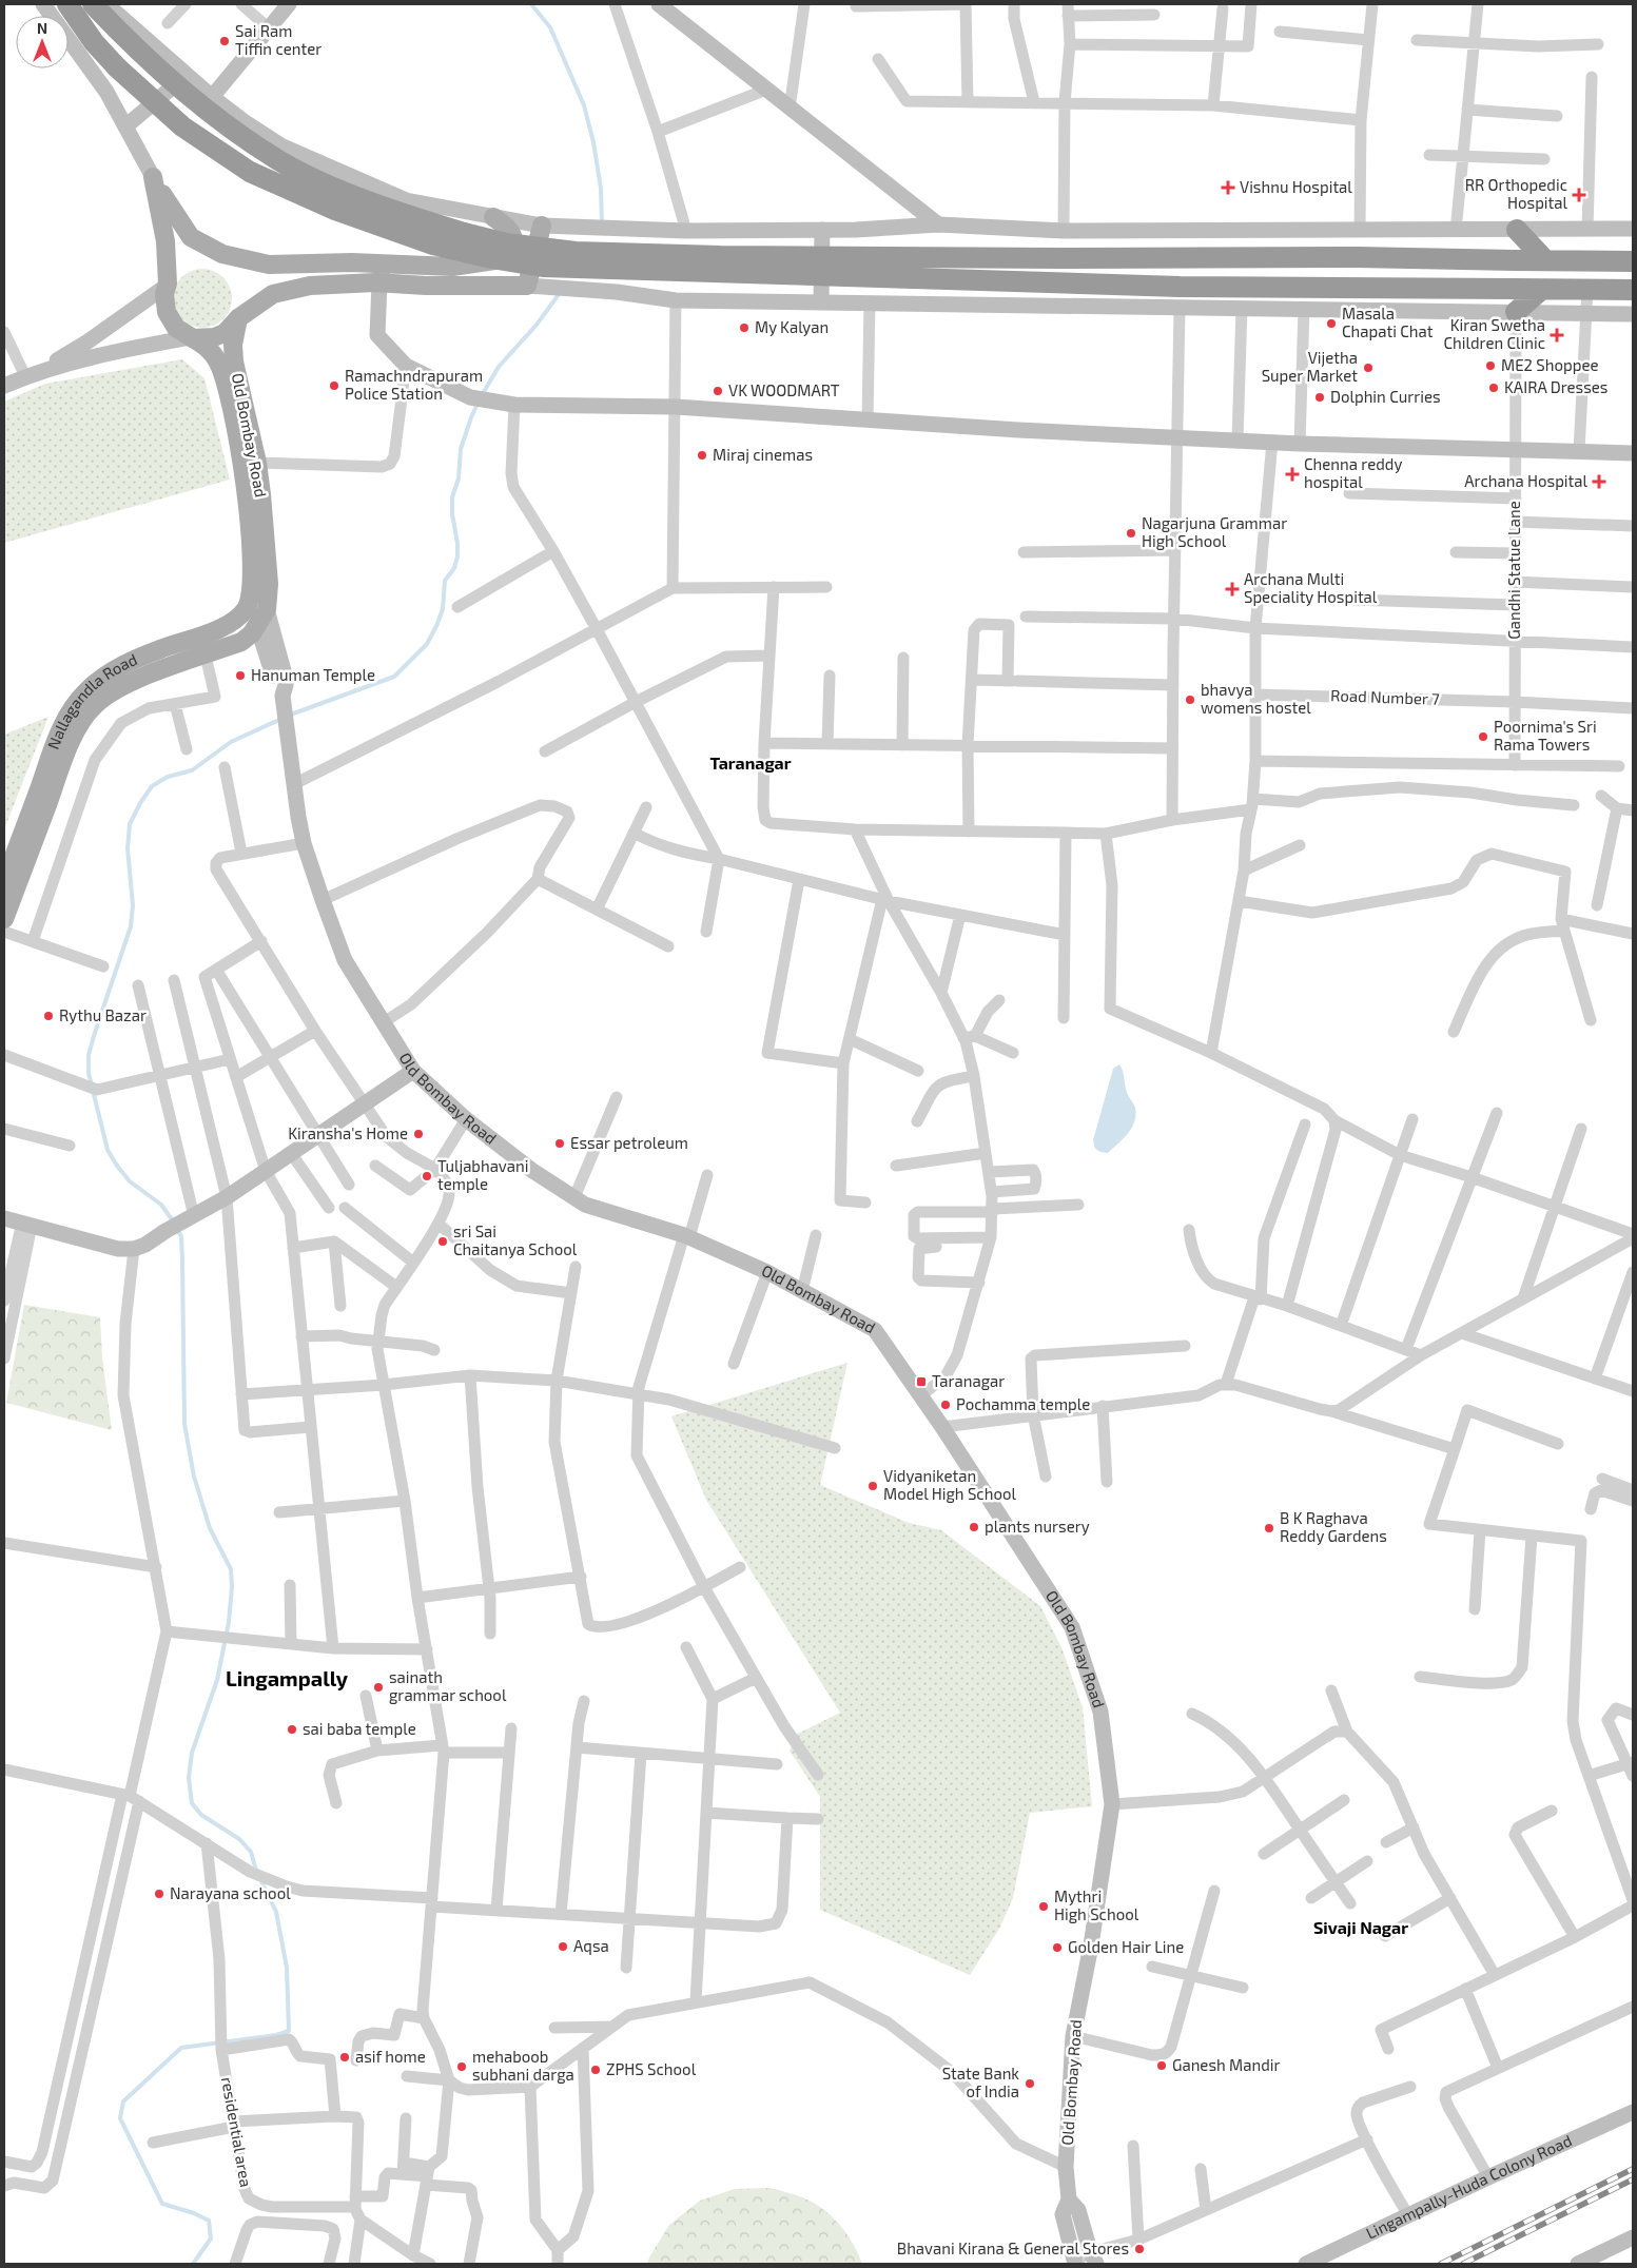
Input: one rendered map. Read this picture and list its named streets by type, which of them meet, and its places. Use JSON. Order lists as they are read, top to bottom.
{
  "streets": {
    "main road": ["Old Bombay Road", "Nallagandla Road"],
    "street": [
      "Gandhi Statue Lane",
      "Road Number 7",
      "residential area",
      "Lingampally-Huda Colony Road"
    ]
  },
  "crossings": [
    ["Old Bombay Road", "Nallagandla Road"],
    ["Gandhi Statue Lane", "Road Number 7"]
  ],
  "districts": ["Taranagar", "Lingampally", "Sivaji Nagar"],
  "places": {
    "other": [
      "Sai Ram Tiffin center",
      "Masala Chapati Chat",
      "My Kalyan",
      "ME2 Shoppee",
      "Vijetha Super Market",
      "Ramachndrapuram Police Station",
      "KAIRA Dresses",
      "VK WOODMART",
      "Dolphin Curries",
      "Miraj cinemas",
      "Nagarjuna Grammar High School",
      "Hanuman Temple",
      "bhavya womens hostel",
      "Poornima's Sri Rama Towers",
      "Rythu Bazar",
      "Kiransha's Home",
      "Essar petroleum",
      "Tuljabhavani temple",
      "sri Sai Chaitanya School",
      "Pochamma temple",
      "Vidyaniketan Model High School",
      "plants nursery",
      "B K Raghava Reddy Gardens",
      "sainath grammar school",
      "sai baba temple",
      "Narayana school",
      "Mythri High School",
      "Aqsa",
      "Golden Hair Line",
      "asif home",
      "Ganesh Mandir",
      "mehaboob subhani darga",
      "ZPHS School",
      "State Bank of India",
      "Bhavani Kirana & General Stores"
    ],
    "health": [
      "Vishnu Hospital",
      "RR Orthopedic Hospital",
      "Kiran Swetha Children Clinic",
      "Chenna reddy hospital",
      "Archana Hospital",
      "Archana Multi Speciality Hospital"
    ],
    "transit": ["Taranagar"]
  },
  "north": "top"
}
